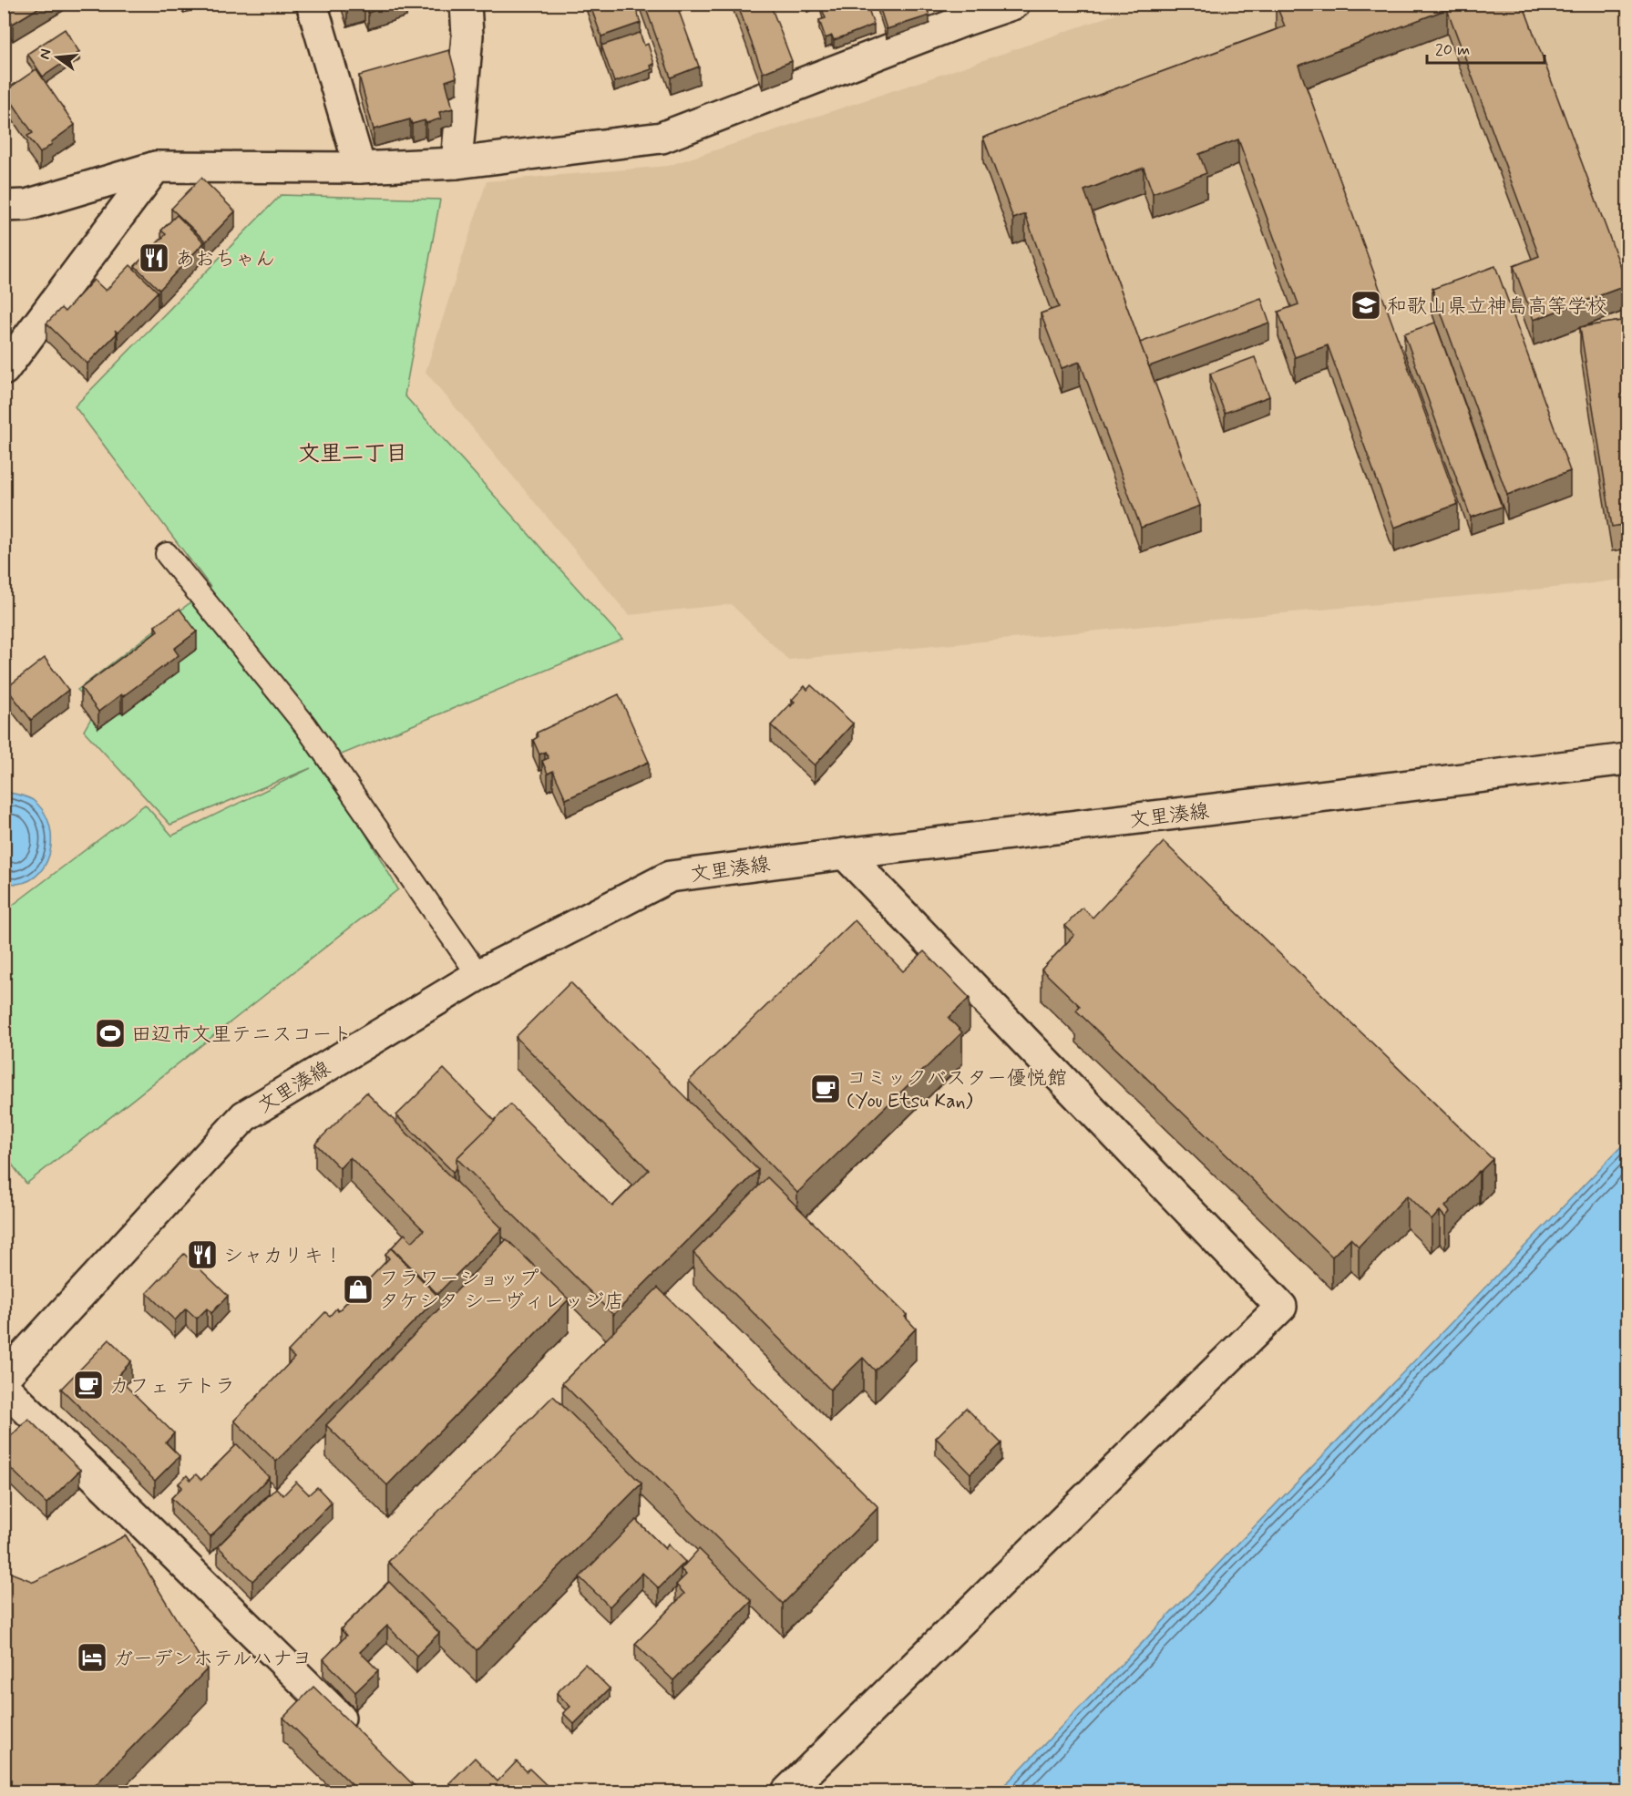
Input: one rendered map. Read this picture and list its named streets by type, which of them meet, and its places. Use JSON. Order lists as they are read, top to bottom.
{
  "streets": {
    "street": ["文里湊線"]
  },
  "districts": ["文里二丁目"],
  "places": {
    "restaurant": ["あおちゃん", "シャカリキ！"],
    "school or university": ["和歌山県立神島高等学校"],
    "sports": ["田辺市文里テニスコート"],
    "cafe": ["コミックバスター優悦館 (You Etsu Kan)", "カフェ テトラ"],
    "shop": ["フラワーショップ タケシタ シーヴィレッジ店"],
    "hotel": ["ガーデンホテルハナヨ"]
  },
  "scale_bar": "20 m",
  "north": "left"
}
